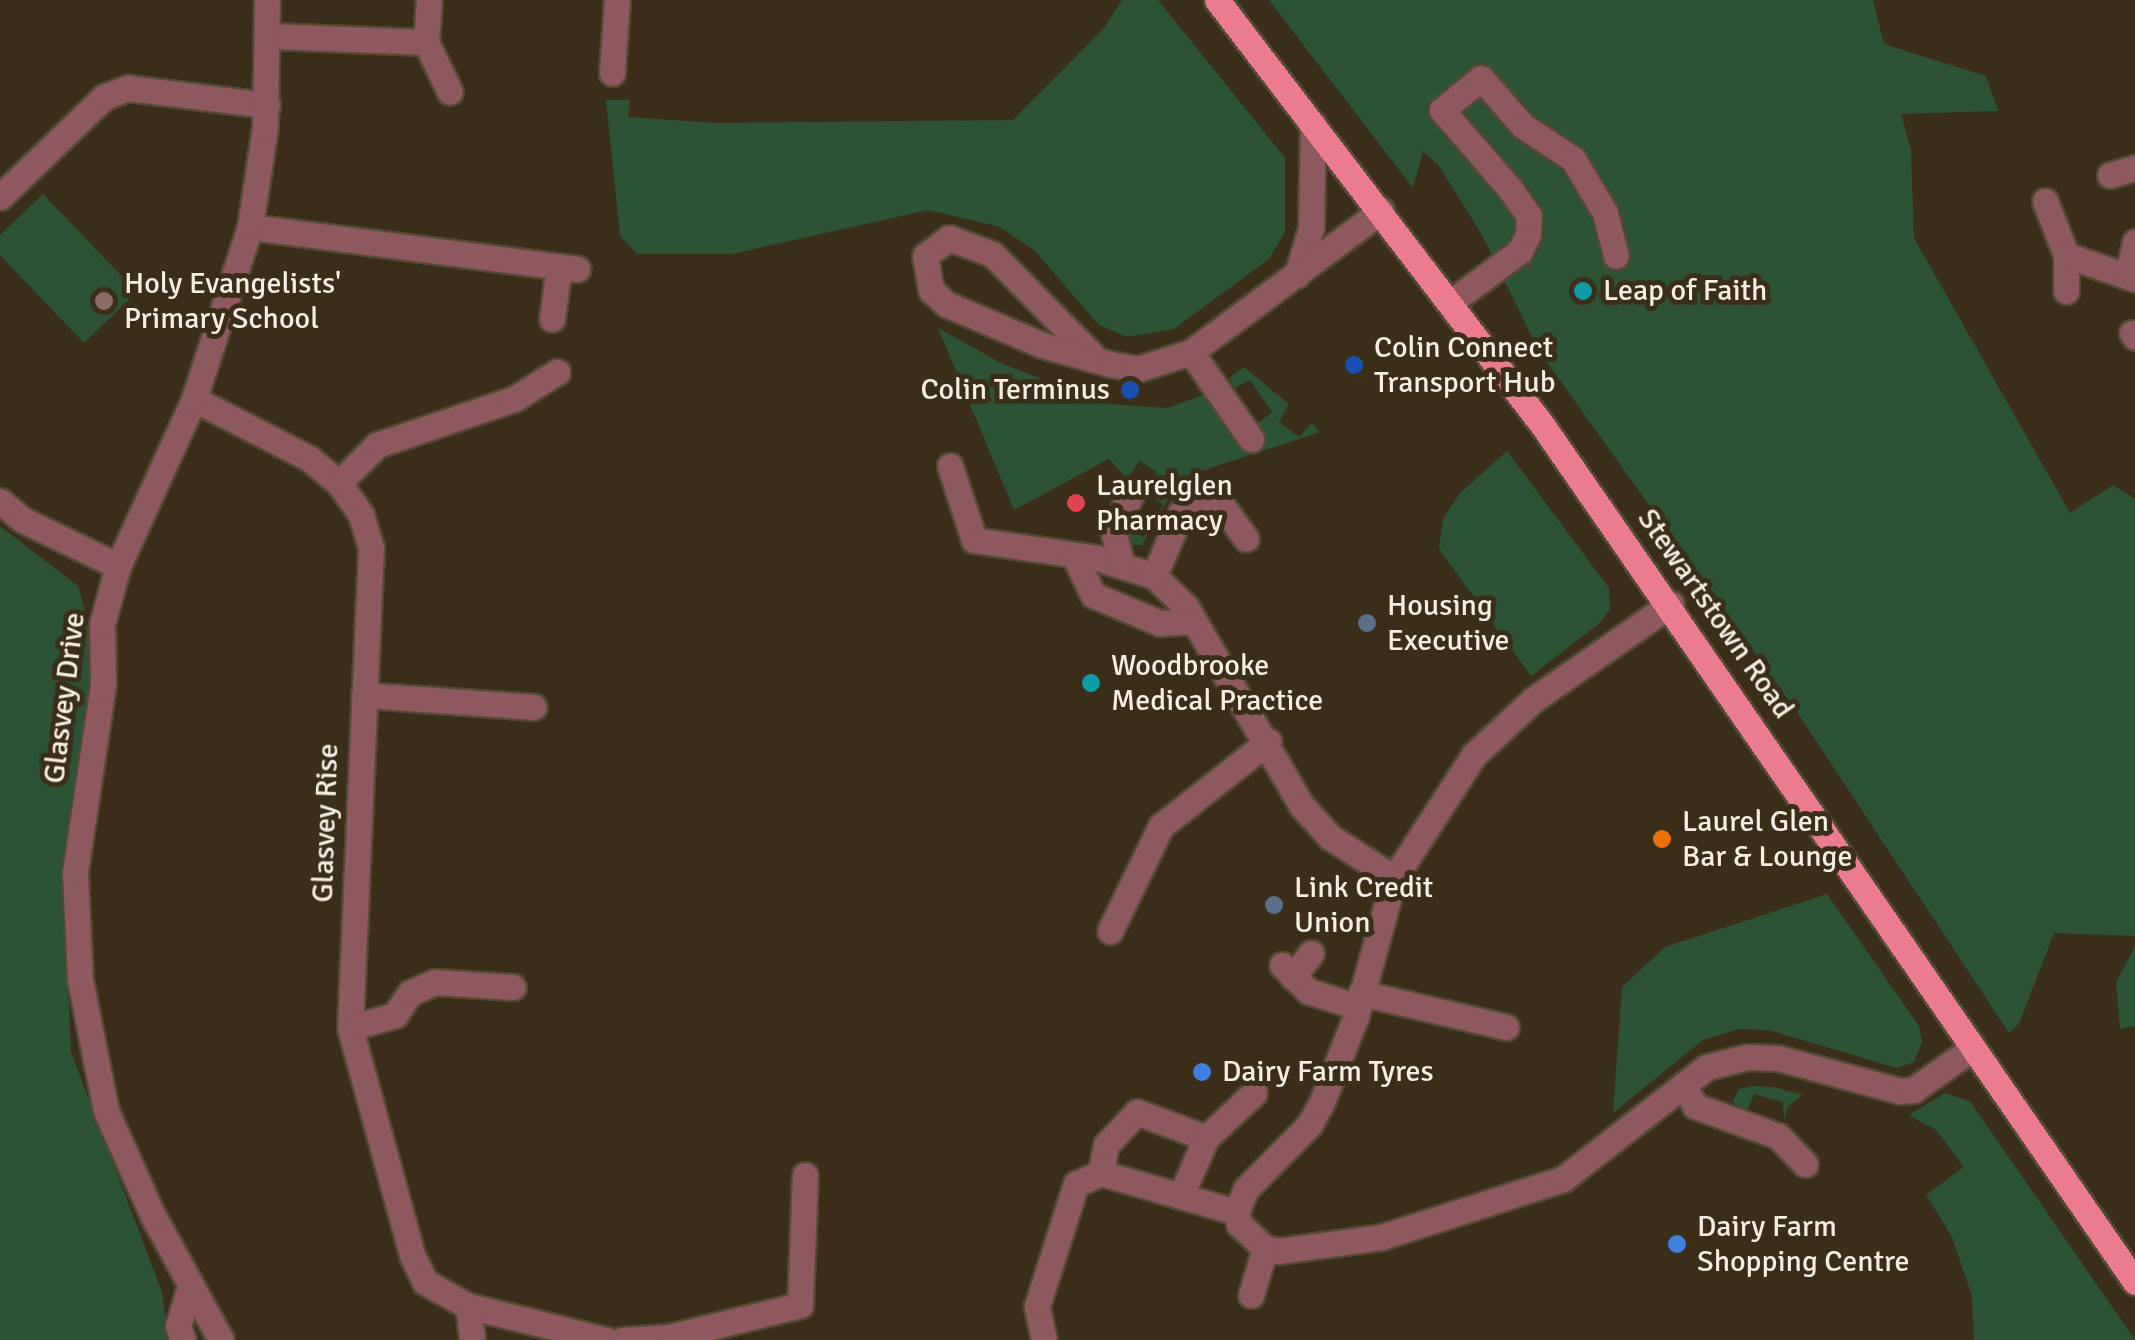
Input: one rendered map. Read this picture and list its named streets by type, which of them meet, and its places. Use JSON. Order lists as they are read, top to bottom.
{
  "streets": {
    "main road": ["Stewartstown Road"],
    "street": ["Glasvey Drive", "Glasvey Rise"]
  },
  "crossings": [
    ["Glasvey Drive", "Glasvey Rise"]
  ],
  "places": [
    "Leap of Faith",
    "Holy Evangelists' Primary School",
    "Colin Connect Transport Hub",
    "Colin Terminus",
    "Laurelglen Pharmacy",
    "Housing Executive",
    "Woodbrooke Medical Practice",
    "Laurel Glen Bar & Lounge",
    "Link Credit Union",
    "Dairy Farm Tyres",
    "Dairy Farm Shopping Centre"
  ]
}
